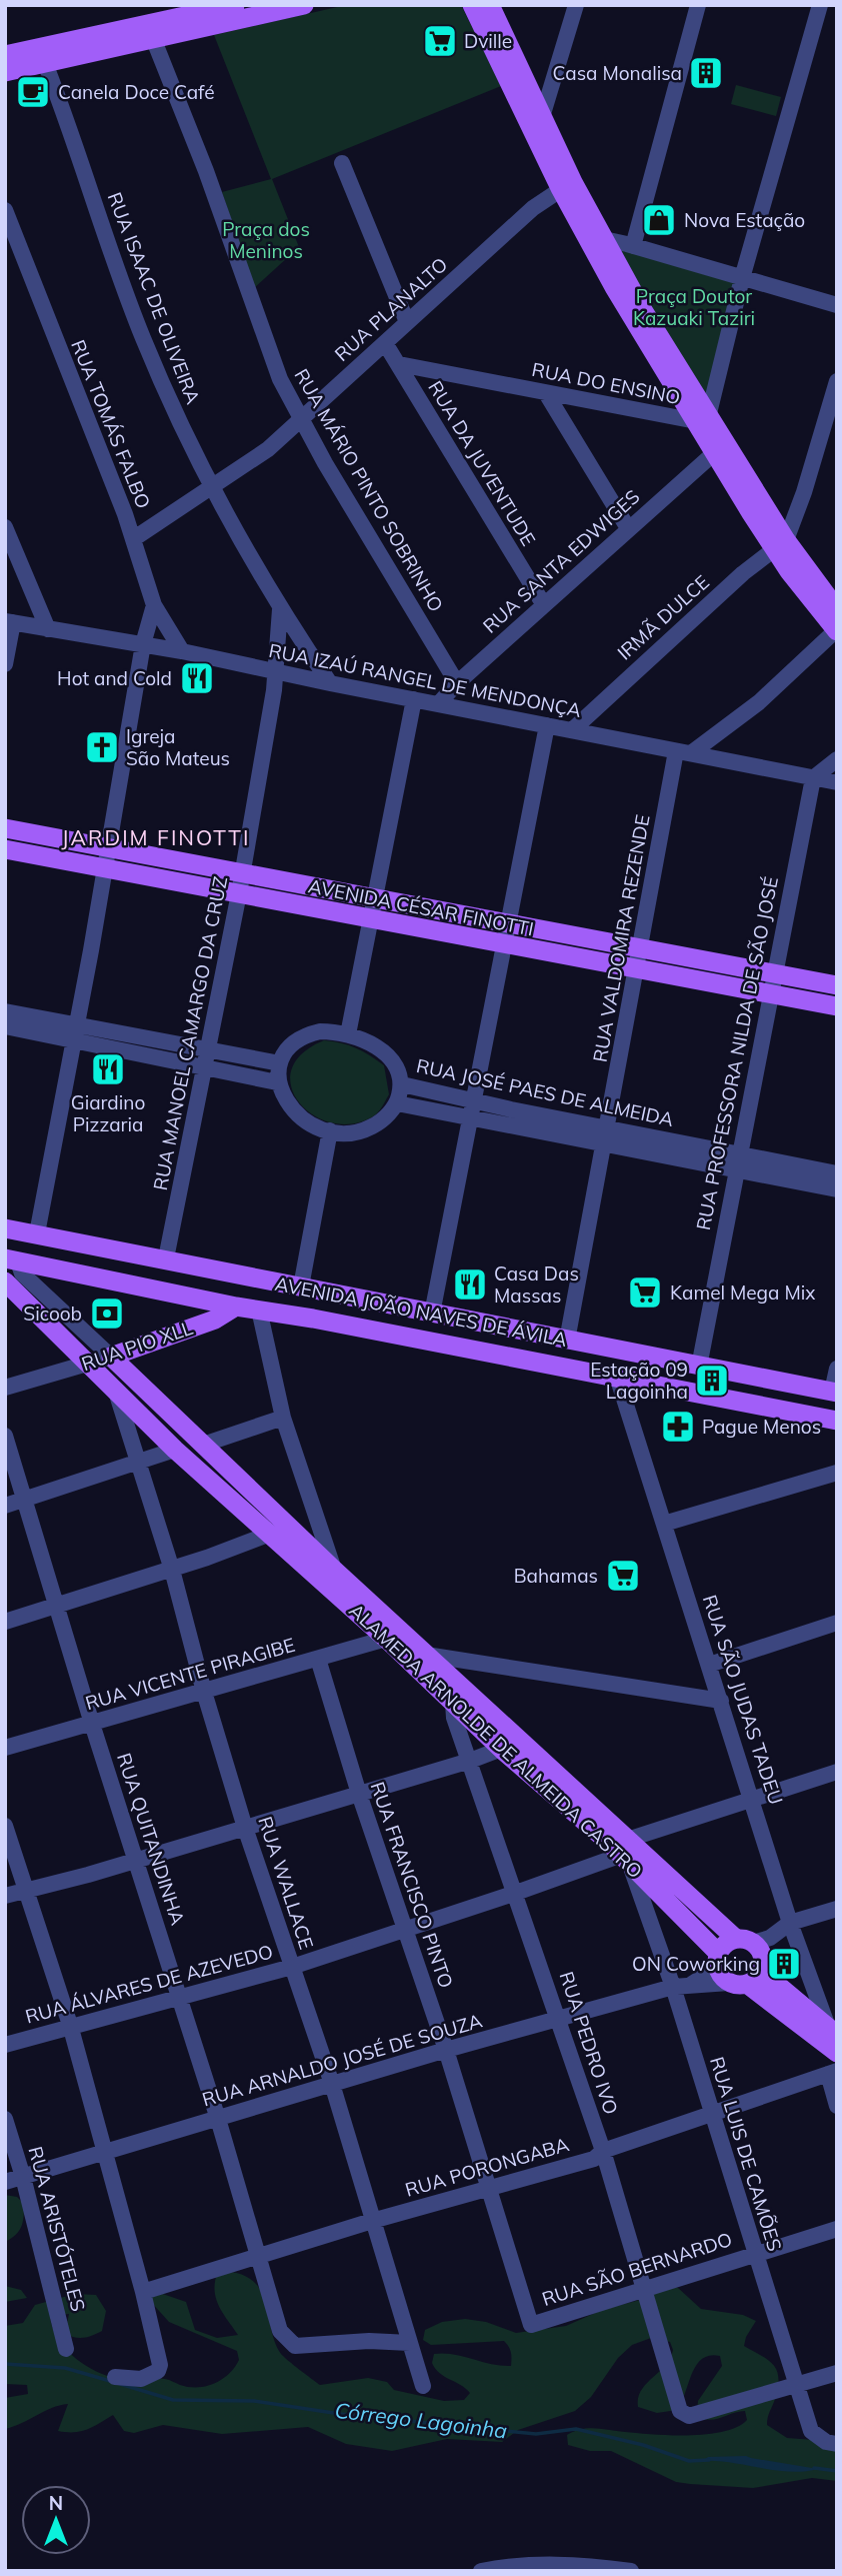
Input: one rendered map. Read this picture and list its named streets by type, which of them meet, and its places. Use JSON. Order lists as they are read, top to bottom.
{
  "streets": {
    "main road": [
      "AVENIDA CÉSAR FINOTTI",
      "AVENIDA JOÃO NAVES DE ÁVILA",
      "RUA PIO XLL",
      "ALAMEDA ARNOLDE DE ALMEIDA CASTRO"
    ],
    "street": [
      "RUA ISAAC DE OLIVEIRA",
      "RUA PLANALTO",
      "RUA DO ENSINO",
      "RUA TOMÁS FALBO",
      "RUA DA JUVENTUDE",
      "RUA MÁRIO PINTO SOBRINHO",
      "RUA SANTA EDWIGES",
      "IRMÃ DULCE",
      "RUA IZAÚ RANGEL DE MENDONÇA",
      "RUA VALDOMIRA REZENDE",
      "RUA MANOEL CAMARGO DA CRUZ",
      "RUA PROFESSORA NILDA DE SÃO JOSÉ",
      "RUA JOSÉ PAES DE ALMEIDA",
      "RUA VICENTE PIRAGIBE",
      "RUA SÃO JUDAS TADEU",
      "RUA QUITANDINHA",
      "RUA WALLACE",
      "RUA FRANCISCO PINTO",
      "RUA ÁLVARES DE AZEVEDO",
      "RUA PEDRO IVO",
      "RUA ARNALDO JOSÉ DE SOUZA",
      "RUA LUIS DE CAMÕES",
      "RUA PORONGABA",
      "RUA ARISTÓTELES",
      "RUA SÃO BERNARDO"
    ]
  },
  "crossings": [
    ["RUA ISAAC DE OLIVEIRA", "RUA PLANALTO"],
    ["RUA ISAAC DE OLIVEIRA", "RUA IZAÚ RANGEL DE MENDONÇA"],
    ["RUA ISAAC DE OLIVEIRA", "RUA MANOEL CAMARGO DA CRUZ"],
    ["RUA PLANALTO", "RUA TOMÁS FALBO"],
    ["RUA PLANALTO", "RUA DA JUVENTUDE"],
    ["RUA PLANALTO", "RUA MÁRIO PINTO SOBRINHO"],
    ["RUA DO ENSINO", "RUA DA JUVENTUDE"],
    ["RUA TOMÁS FALBO", "RUA IZAÚ RANGEL DE MENDONÇA"],
    ["RUA DA JUVENTUDE", "RUA SANTA EDWIGES"],
    ["RUA MÁRIO PINTO SOBRINHO", "RUA SANTA EDWIGES"],
    ["RUA SANTA EDWIGES", "RUA IZAÚ RANGEL DE MENDONÇA"],
    ["IRMÃ DULCE", "RUA IZAÚ RANGEL DE MENDONÇA"],
    ["RUA IZAÚ RANGEL DE MENDONÇA", "RUA VALDOMIRA REZENDE"],
    ["RUA IZAÚ RANGEL DE MENDONÇA", "RUA MANOEL CAMARGO DA CRUZ"],
    ["RUA IZAÚ RANGEL DE MENDONÇA", "RUA PROFESSORA NILDA DE SÃO JOSÉ"],
    ["AVENIDA CÉSAR FINOTTI", "RUA VALDOMIRA REZENDE"],
    ["AVENIDA CÉSAR FINOTTI", "RUA MANOEL CAMARGO DA CRUZ"],
    ["AVENIDA CÉSAR FINOTTI", "RUA PROFESSORA NILDA DE SÃO JOSÉ"],
    ["RUA VALDOMIRA REZENDE", "RUA JOSÉ PAES DE ALMEIDA"],
    ["RUA VALDOMIRA REZENDE", "AVENIDA JOÃO NAVES DE ÁVILA"],
    ["RUA MANOEL CAMARGO DA CRUZ", "AVENIDA JOÃO NAVES DE ÁVILA"],
    ["RUA PROFESSORA NILDA DE SÃO JOSÉ", "RUA JOSÉ PAES DE ALMEIDA"],
    ["RUA PROFESSORA NILDA DE SÃO JOSÉ", "AVENIDA JOÃO NAVES DE ÁVILA"],
    ["AVENIDA JOÃO NAVES DE ÁVILA", "RUA PIO XLL"],
    ["AVENIDA JOÃO NAVES DE ÁVILA", "RUA SÃO JUDAS TADEU"],
    ["AVENIDA JOÃO NAVES DE ÁVILA", "ALAMEDA ARNOLDE DE ALMEIDA CASTRO"],
    ["RUA PIO XLL", "ALAMEDA ARNOLDE DE ALMEIDA CASTRO"],
    ["RUA VICENTE PIRAGIBE", "ALAMEDA ARNOLDE DE ALMEIDA CASTRO"],
    ["RUA VICENTE PIRAGIBE", "RUA QUITANDINHA"],
    ["RUA VICENTE PIRAGIBE", "RUA WALLACE"],
    ["RUA VICENTE PIRAGIBE", "RUA FRANCISCO PINTO"],
    ["RUA SÃO JUDAS TADEU", "ALAMEDA ARNOLDE DE ALMEIDA CASTRO"],
    ["RUA SÃO JUDAS TADEU", "RUA ÁLVARES DE AZEVEDO"],
    ["RUA SÃO JUDAS TADEU", "RUA ARNALDO JOSÉ DE SOUZA"],
    ["ALAMEDA ARNOLDE DE ALMEIDA CASTRO", "RUA WALLACE"],
    ["ALAMEDA ARNOLDE DE ALMEIDA CASTRO", "RUA ÁLVARES DE AZEVEDO"],
    ["ALAMEDA ARNOLDE DE ALMEIDA CASTRO", "RUA PEDRO IVO"],
    ["ALAMEDA ARNOLDE DE ALMEIDA CASTRO", "RUA ARNALDO JOSÉ DE SOUZA"],
    ["ALAMEDA ARNOLDE DE ALMEIDA CASTRO", "RUA LUIS DE CAMÕES"],
    ["RUA QUITANDINHA", "RUA WALLACE"],
    ["RUA QUITANDINHA", "RUA ÁLVARES DE AZEVEDO"],
    ["RUA QUITANDINHA", "RUA ARNALDO JOSÉ DE SOUZA"],
    ["RUA QUITANDINHA", "RUA PORONGABA"],
    ["RUA WALLACE", "RUA ÁLVARES DE AZEVEDO"],
    ["RUA WALLACE", "RUA ARNALDO JOSÉ DE SOUZA"],
    ["RUA WALLACE", "RUA PORONGABA"],
    ["RUA FRANCISCO PINTO", "RUA ÁLVARES DE AZEVEDO"],
    ["RUA FRANCISCO PINTO", "RUA ARNALDO JOSÉ DE SOUZA"],
    ["RUA FRANCISCO PINTO", "RUA PORONGABA"],
    ["RUA FRANCISCO PINTO", "RUA SÃO BERNARDO"],
    ["RUA ÁLVARES DE AZEVEDO", "RUA PEDRO IVO"],
    ["RUA ÁLVARES DE AZEVEDO", "RUA LUIS DE CAMÕES"],
    ["RUA PEDRO IVO", "RUA ARNALDO JOSÉ DE SOUZA"],
    ["RUA PEDRO IVO", "RUA LUIS DE CAMÕES"],
    ["RUA PEDRO IVO", "RUA PORONGABA"],
    ["RUA PEDRO IVO", "RUA SÃO BERNARDO"],
    ["RUA ARNALDO JOSÉ DE SOUZA", "RUA LUIS DE CAMÕES"],
    ["RUA ARNALDO JOSÉ DE SOUZA", "RUA ARISTÓTELES"],
    ["RUA LUIS DE CAMÕES", "RUA PORONGABA"],
    ["RUA LUIS DE CAMÕES", "RUA SÃO BERNARDO"]
  ],
  "districts": ["JARDIM FINOTTI"],
  "water": ["Córrego Lagoinha"],
  "parks": ["Praça dos Meninos", "Praça Doutor Kazuaki Taziri"],
  "places": {
    "supermarket": ["Dville", "Kamel Mega Mix", "Bahamas"],
    "building": ["Casa Monalisa", "Estação 09 Lagoinha", "ON Coworking"],
    "cafe": ["Canela Doce Café"],
    "shop": ["Nova Estação"],
    "restaurant": ["Hot and Cold", "Giardino Pizzaria", "Casa Das Massas"],
    "church": ["Igreja São Mateus"],
    "bank": ["Sicoob"],
    "pharmacy": ["Pague Menos"]
  },
  "north": "top"
}
